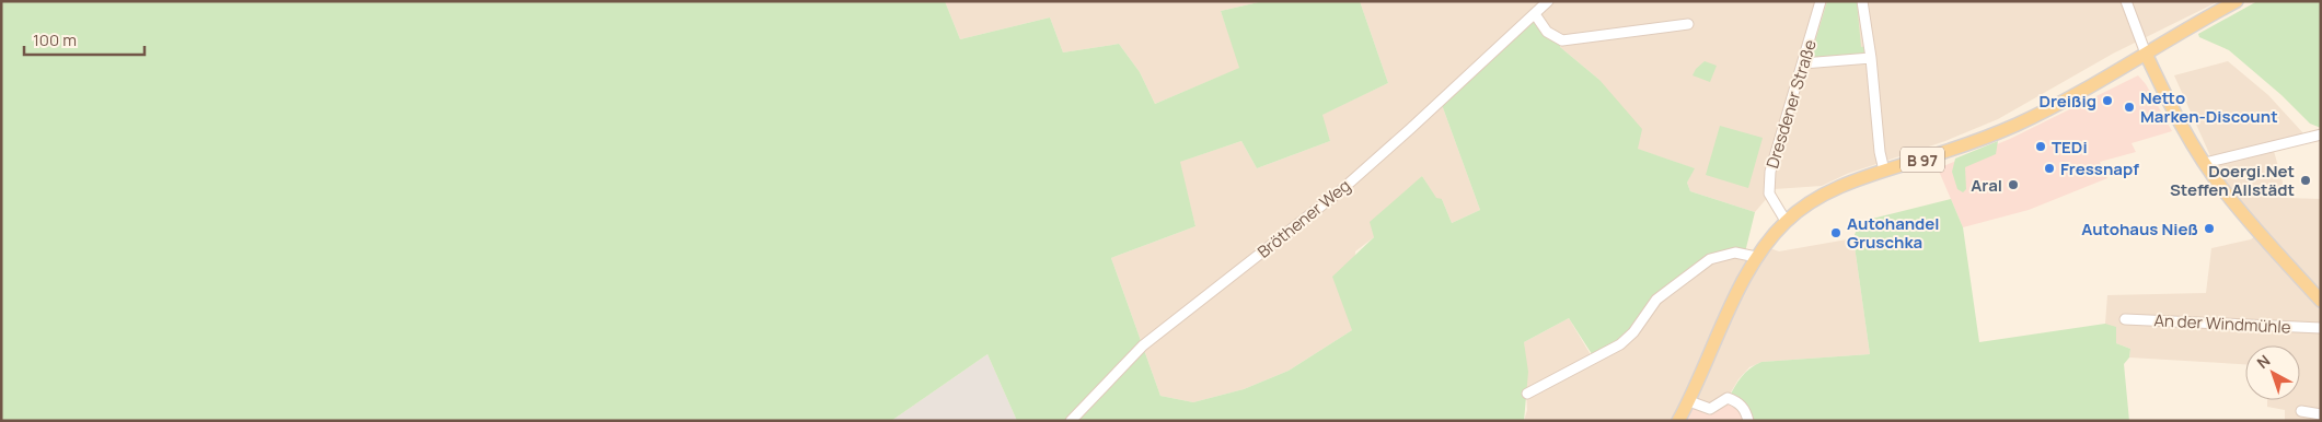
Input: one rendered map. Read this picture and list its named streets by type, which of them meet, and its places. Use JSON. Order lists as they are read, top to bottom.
{
  "streets": {
    "main road": ["B 97"],
    "street": ["Dresdener Straße", "Bröthener Weg", "An der Windmühle"]
  },
  "crossings": [
    ["Dresdener Straße", "B 97"]
  ],
  "places": [
    "Dreißig",
    "Netto Marken-Discount",
    "TEDi",
    "Fressnapf",
    "Doergi.Net Steffen Allstädt",
    "Aral",
    "Autohaus Nieß",
    "Autohandel Gruschka"
  ],
  "scale_bar": "100 m",
  "north": "top left"
}
